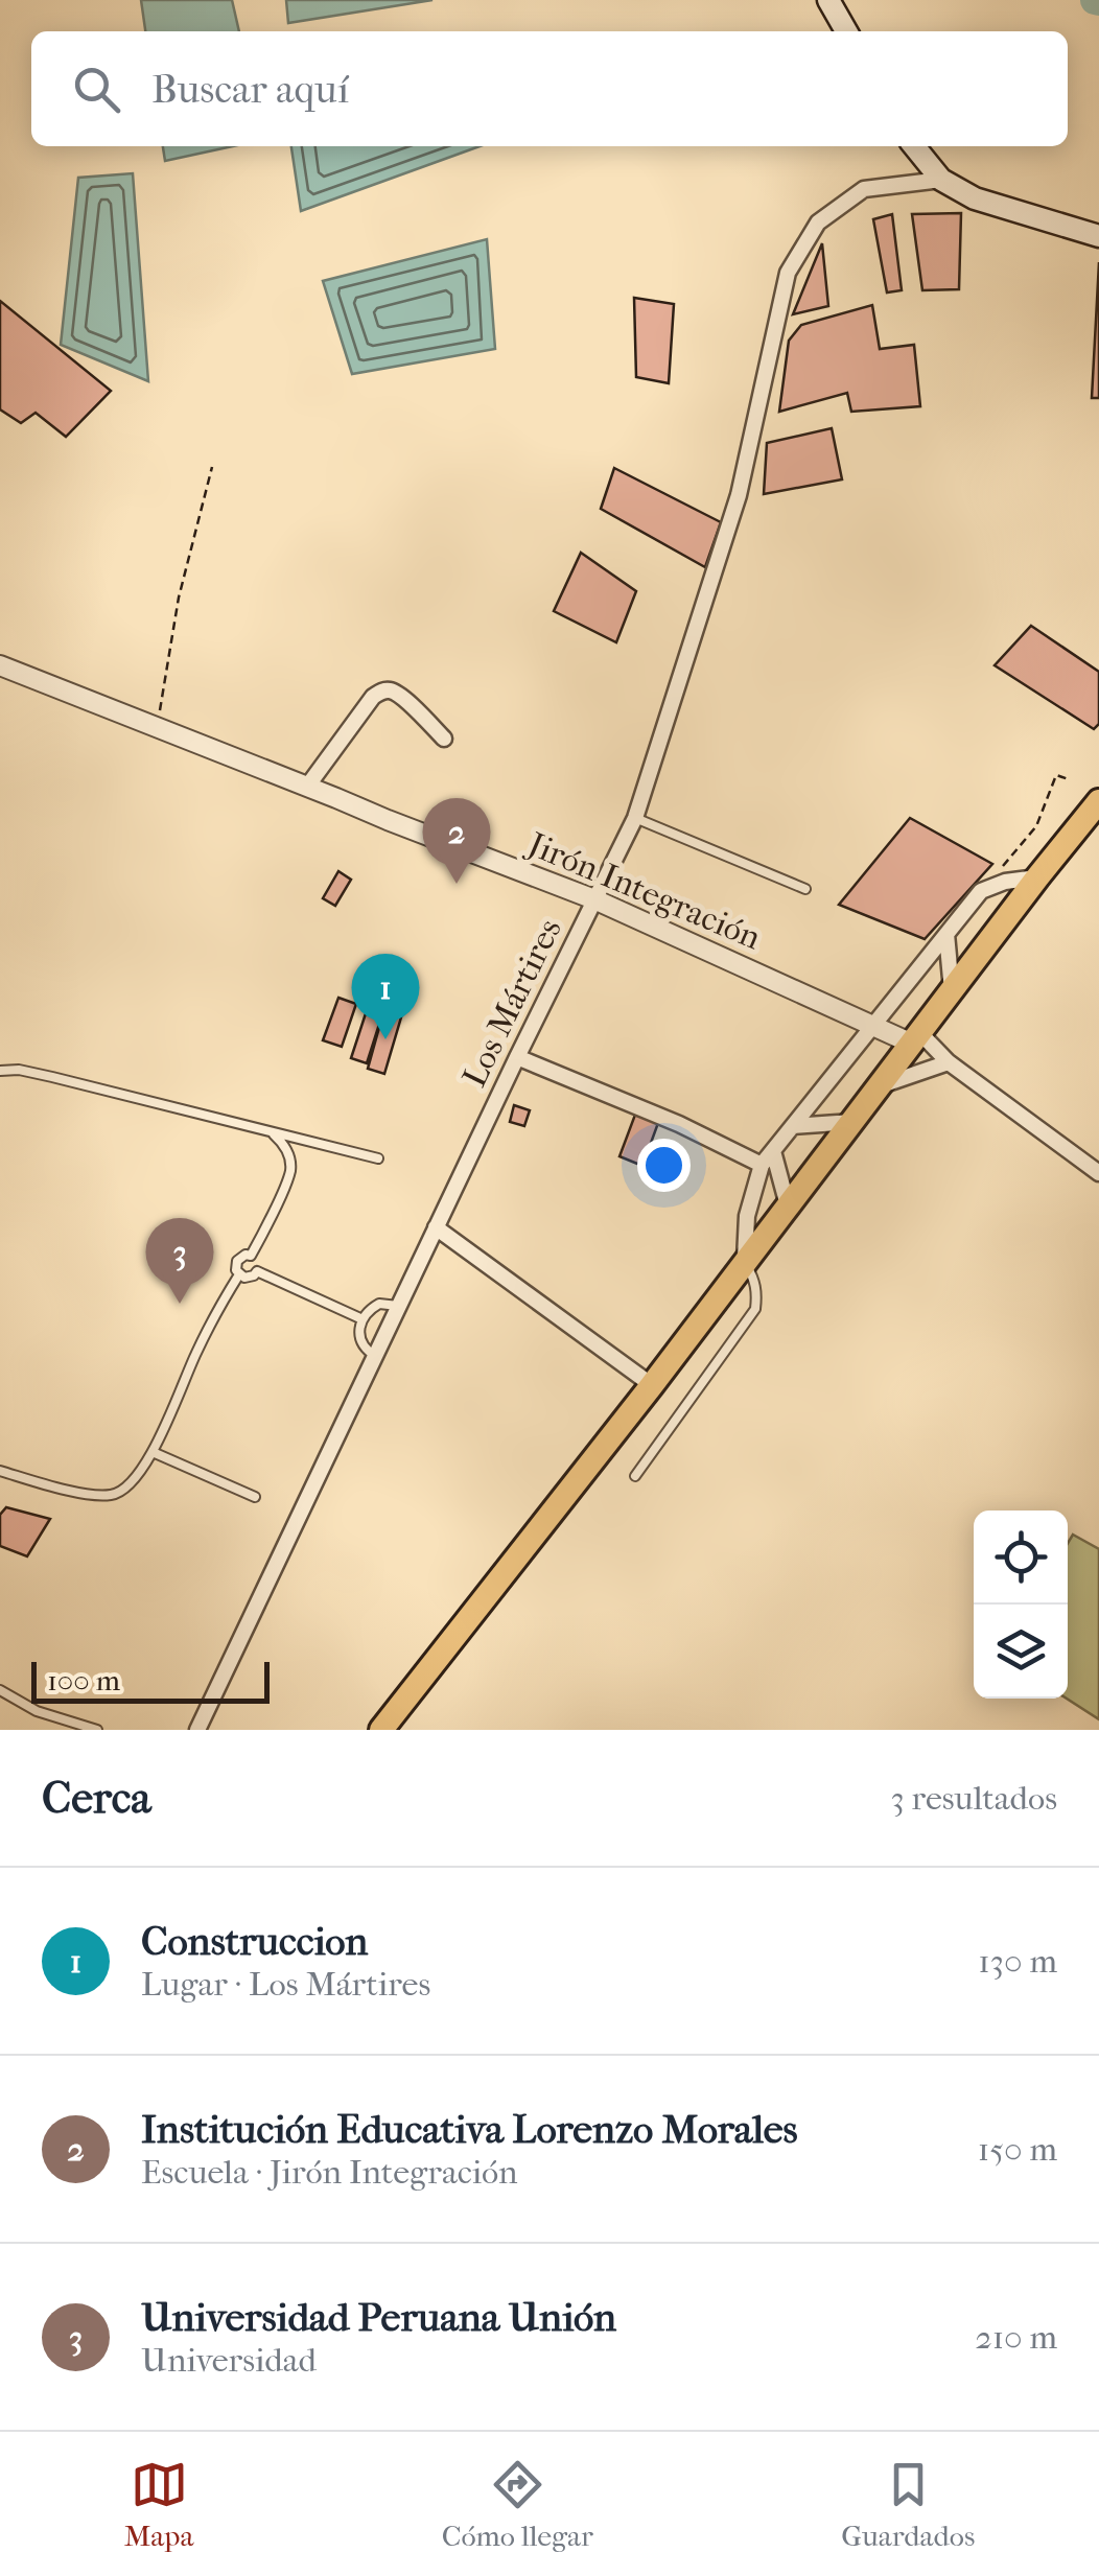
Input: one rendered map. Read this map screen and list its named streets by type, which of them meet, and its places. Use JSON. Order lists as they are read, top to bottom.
{
  "streets": {
    "street": ["Jirón Integración", "Los Mártires"]
  },
  "crossings": [
    ["Jirón Integración", "Los Mártires"]
  ],
  "scale_bar": "100 m",
  "page": {
    "search": "Buscar aquí",
    "pins": ["2", "1", "3"],
    "scale": "100 m",
    "heading": ["Cerca", "3 resultados"],
    "list": [
      {
        "mark": "1",
        "name": "Construccion",
        "note": "Lugar · Los Mártires",
        "value": "130 m"
      },
      {
        "mark": "2",
        "name": "Institución Educativa Lorenzo Morales",
        "note": "Escuela · Jirón Integración",
        "value": "150 m"
      },
      {
        "mark": "3",
        "name": "Universidad Peruana Unión",
        "note": "Universidad",
        "value": "210 m"
      }
    ],
    "nav": ["Mapa", "Cómo llegar", "Guardados"]
  }
}
